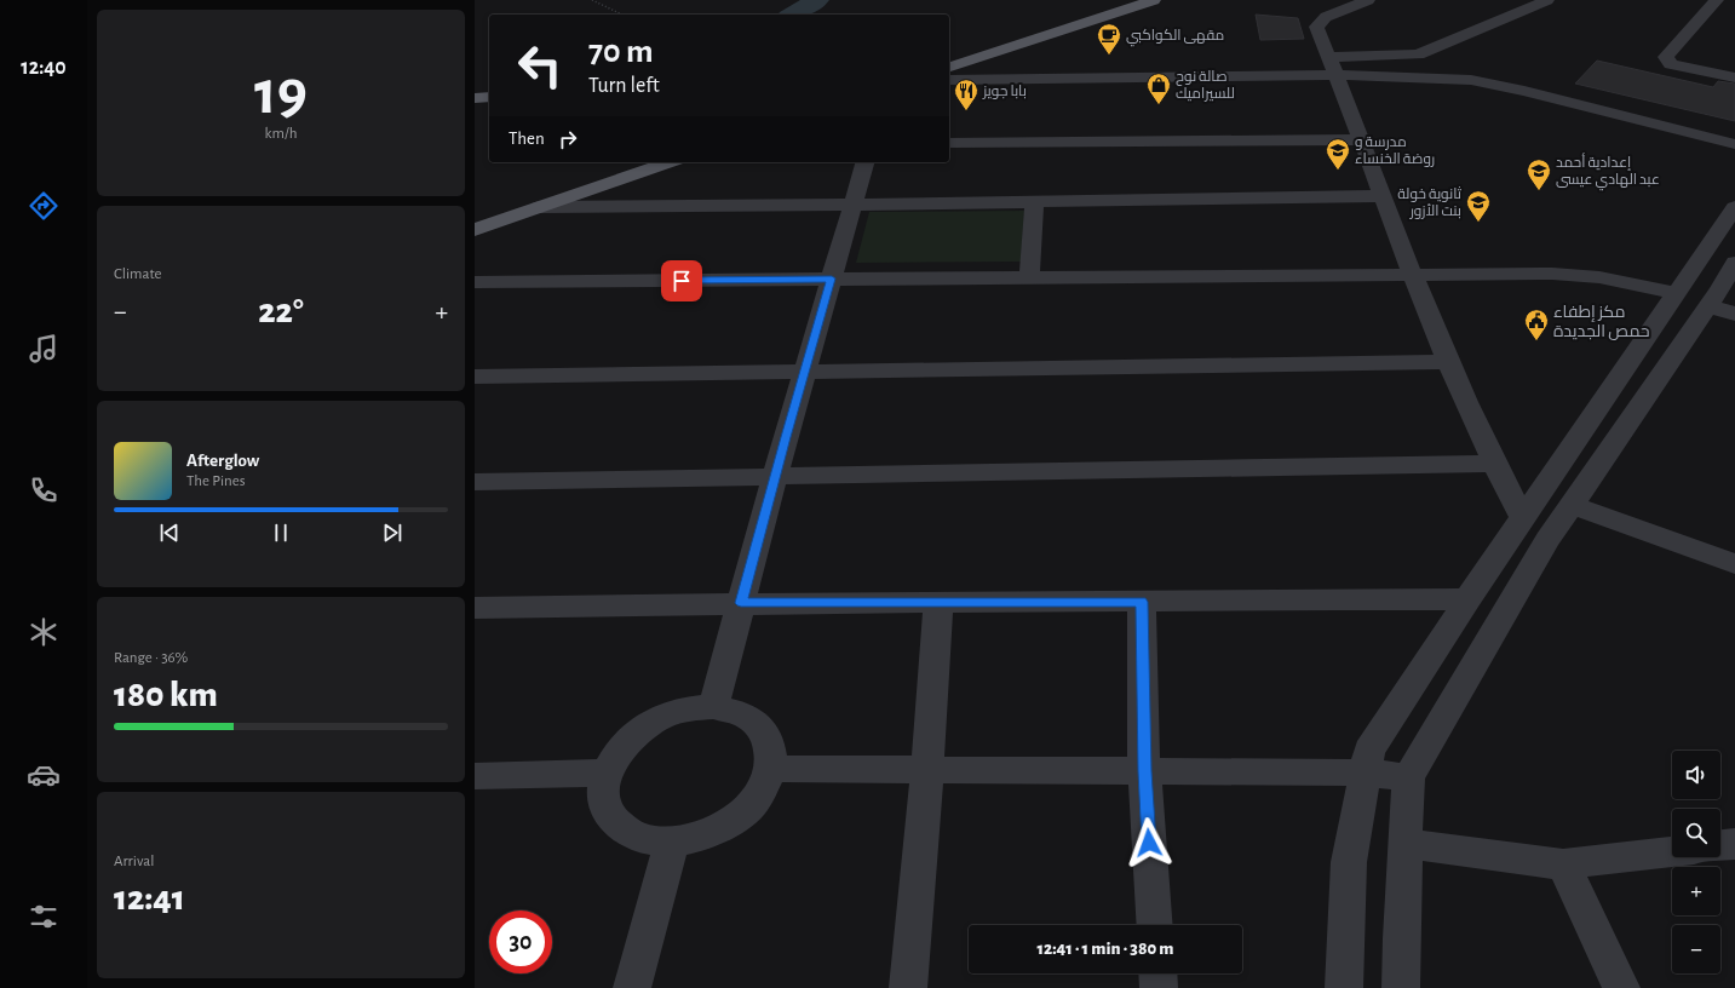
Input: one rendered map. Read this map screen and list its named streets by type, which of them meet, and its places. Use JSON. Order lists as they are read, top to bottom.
{
  "places": {
    "cafe": ["مقهى الكواكبي"],
    "shop": ["صالة نوح للسيراميك"],
    "restaurant": ["بابا جويز"],
    "school or university": ["مدرسة و روضة الخنساء", "إعدادية أحمد عبد الهادي عيسى", "ثانوية خولة بنت الأزور"],
    "public building": ["مكز إطفاء حمص الجديدة"]
  },
  "page": {
    "tabs": "12:40",
    "tile": [
      ["19", "km/h"],
      "Climate",
      ["Range · 36%", "180 km"],
      ["Arrival", "12:41"]
    ],
    "turn": ["70 m", "Turn left"],
    "then": "Then",
    "heat": ["−", "22°", "+"],
    "song": ["Afterglow", "The Pines"],
    "map_buttons": ["+", "−"],
    "limit": "30",
    "trip": "12:41 · 1 min · 380 m"
  }
}
